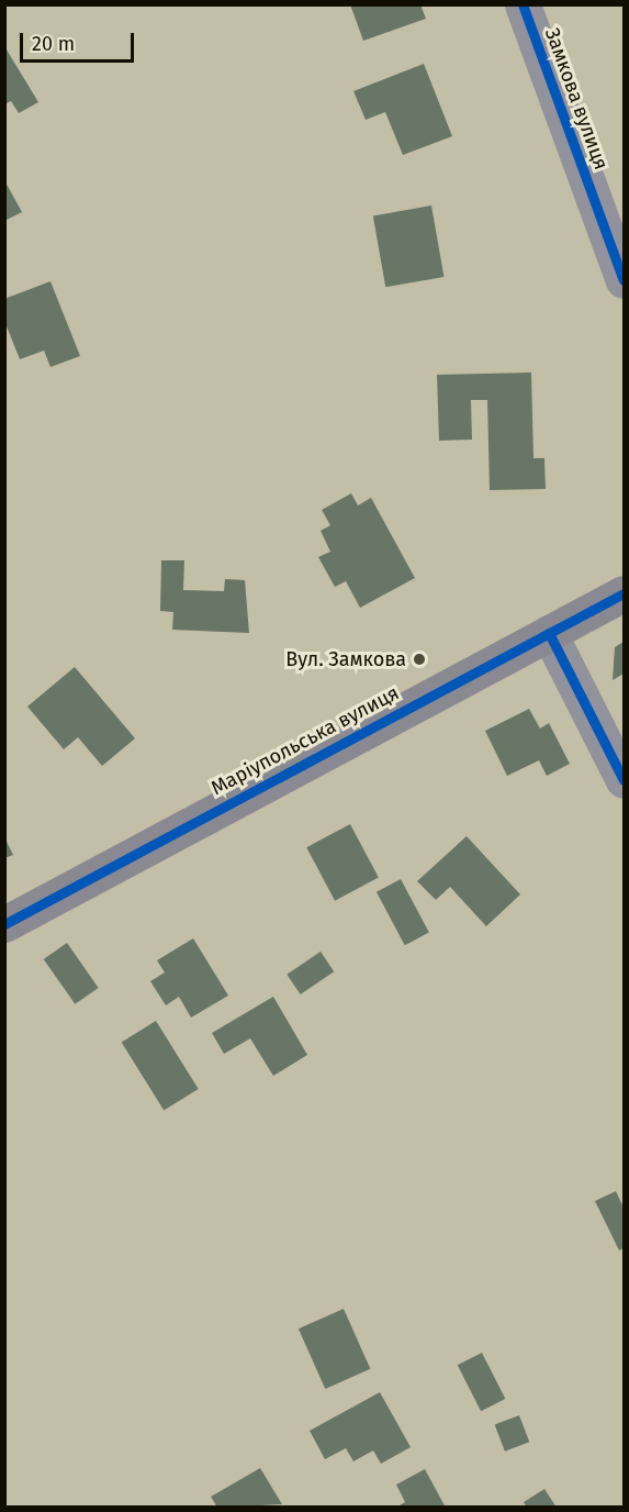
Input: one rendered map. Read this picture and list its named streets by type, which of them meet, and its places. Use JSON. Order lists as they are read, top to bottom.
{
  "streets": {
    "main road": ["Маріупольська вулиця"],
    "street": ["Замкова вулиця"]
  },
  "places": ["Вул. Замкова"],
  "scale_bar": "20 m"
}
